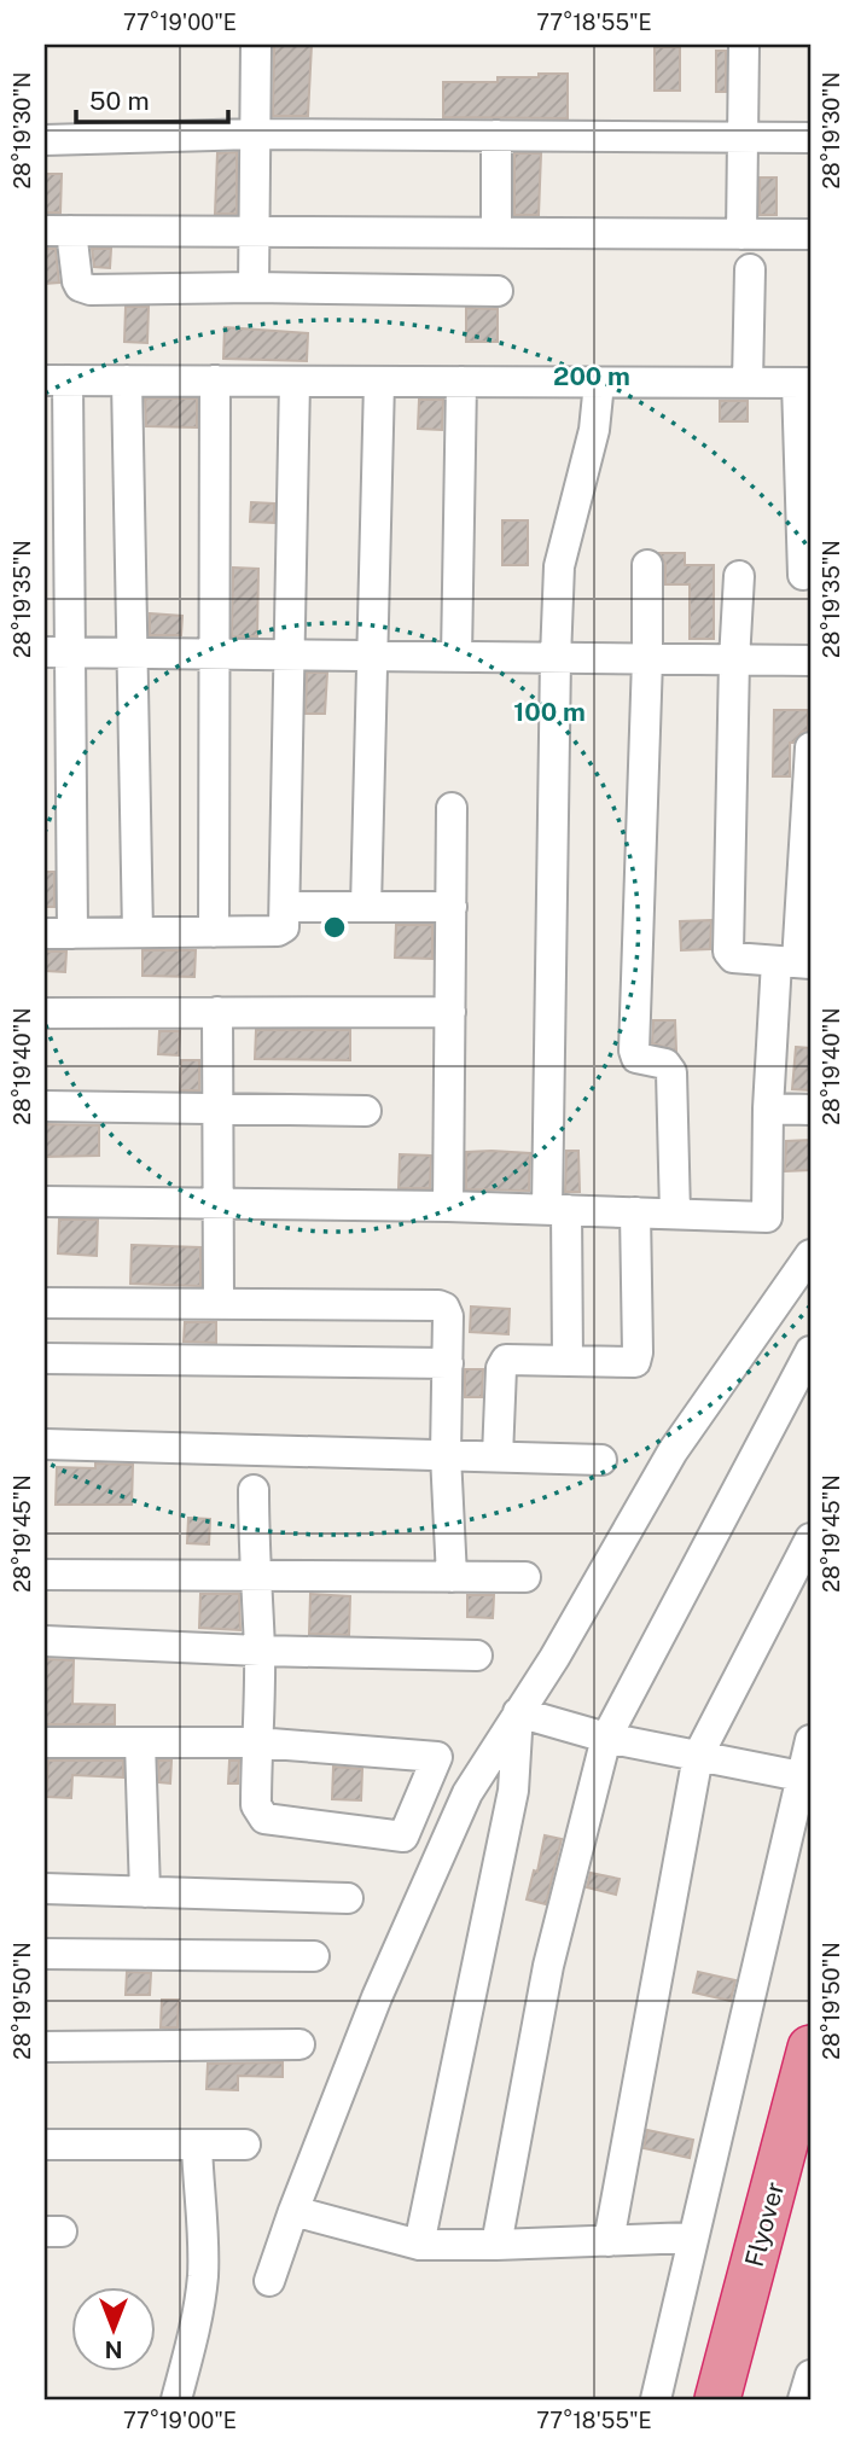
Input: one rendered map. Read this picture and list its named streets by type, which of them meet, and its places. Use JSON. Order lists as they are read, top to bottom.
{
  "streets": {
    "highway": ["Flyover"]
  },
  "scale_bar": "50 m",
  "north": "bottom",
  "coordinates": [
    "77°19'00\"E",
    "77°18'55\"E",
    "28°19'30\"N",
    "28°19'35\"N",
    "28°19'40\"N",
    "28°19'45\"N",
    "28°19'50\"N"
  ],
  "rings": ["200 m", "100 m"]
}
